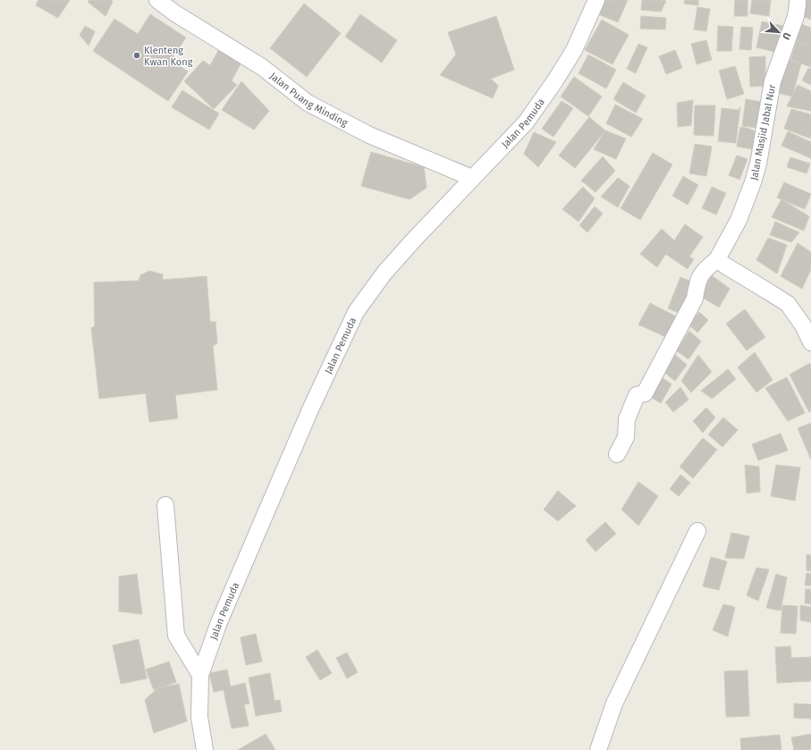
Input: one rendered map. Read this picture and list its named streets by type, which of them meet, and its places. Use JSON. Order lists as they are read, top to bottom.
{
  "streets": {
    "street": ["Jalan Puang Minding", "Jalan Pemuda", "Jalan Masjid Jabal Nur"]
  },
  "crossings": [
    ["Jalan Puang Minding", "Jalan Pemuda"]
  ],
  "places": ["Klenteng Kwan Kong"],
  "north": "bottom right"
}
